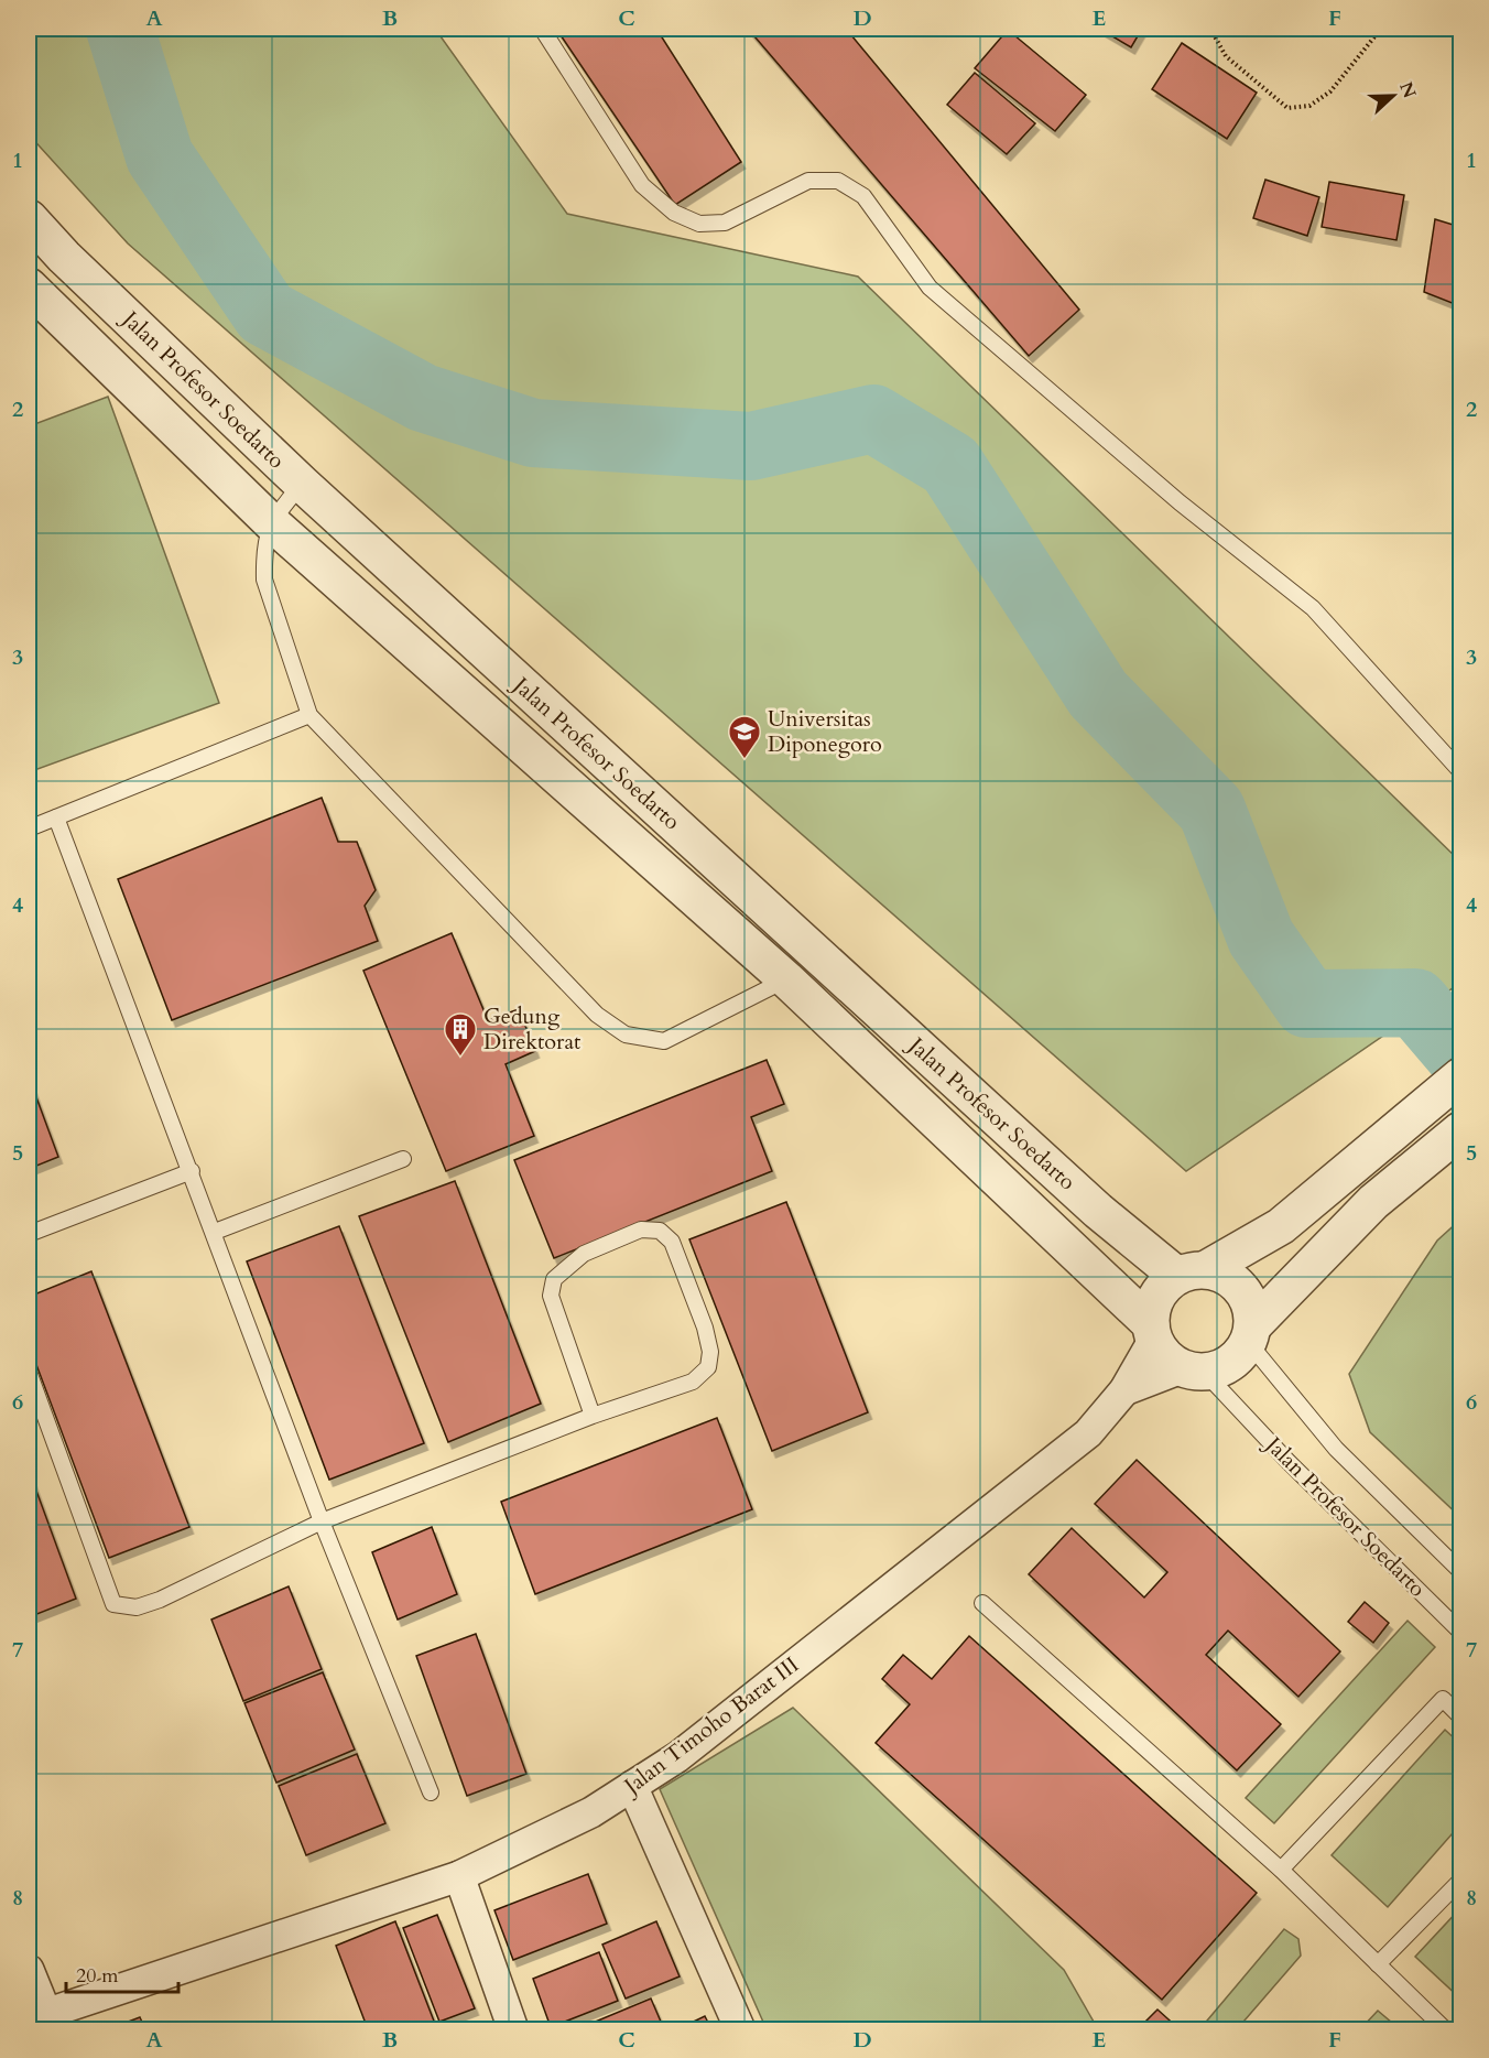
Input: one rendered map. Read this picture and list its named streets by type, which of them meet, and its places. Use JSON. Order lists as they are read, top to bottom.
{
  "streets": {
    "street": ["Jalan Profesor Soedarto", "Jalan Timoho Barat III"]
  },
  "crossings": [
    ["Jalan Profesor Soedarto", "Jalan Timoho Barat III"]
  ],
  "places": {
    "school or university": ["Universitas Diponegoro"],
    "building": ["Gedung Direktorat"]
  },
  "scale_bar": "20 m",
  "north": "right",
  "grid": {
    "columns": [
      "A",
      "B",
      "C",
      "D",
      "E",
      "F"
    ],
    "rows": [
      "1",
      "2",
      "3",
      "4",
      "5",
      "6",
      "7",
      "8"
    ]
  }
}
